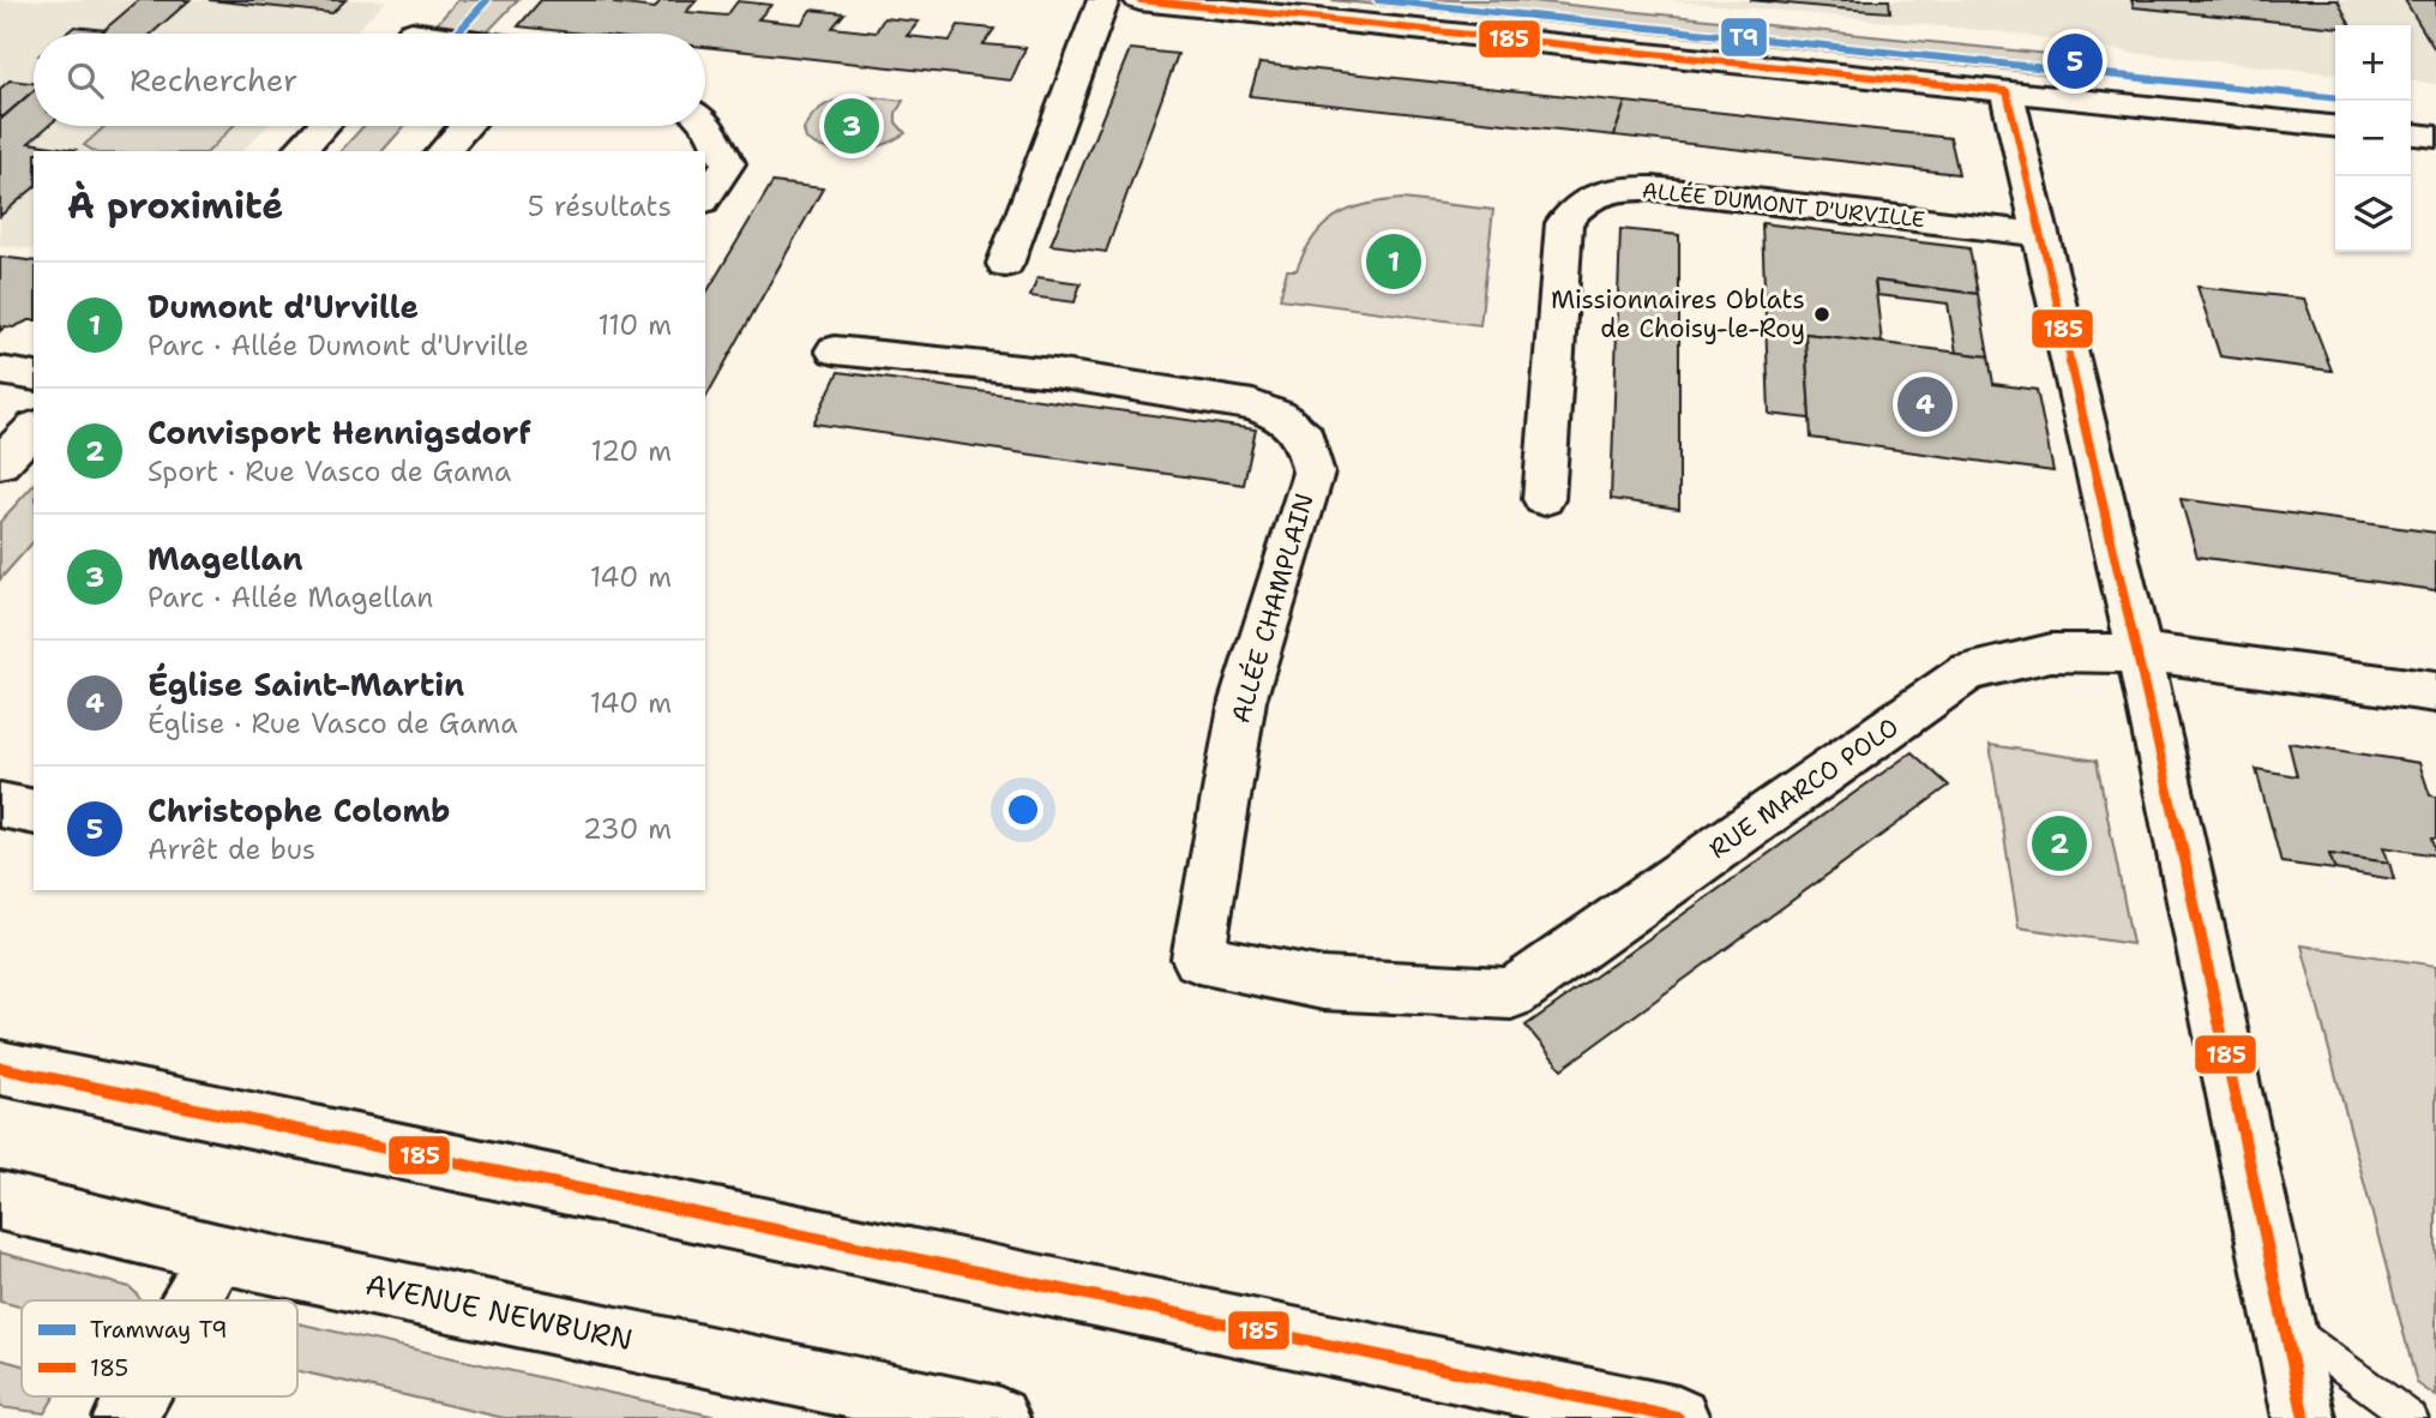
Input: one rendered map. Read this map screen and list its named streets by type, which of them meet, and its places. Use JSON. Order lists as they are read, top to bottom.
{
  "streets": {
    "street": [
      "ALLÉE DUMONT D'URVILLE",
      "ALLÉE CHAMPLAIN",
      "RUE MARCO POLO",
      "AVENUE NEWBURN"
    ]
  },
  "crossings": [
    ["ALLÉE CHAMPLAIN", "RUE MARCO POLO"]
  ],
  "places": ["Missionnaires Oblats de Choisy-le-Roy"],
  "lines": ["tram line T9", "transit line 185"],
  "legend": ["Tramway T9", "185"],
  "page": {
    "map_buttons": ["+", "−"],
    "pins": [
      "5",
      "3",
      "1",
      "4",
      "2"
    ],
    "search": "Rechercher",
    "heading": ["À proximité", "5 résultats"],
    "list": [
      {
        "mark": "1",
        "name": "Dumont d'Urville",
        "note": "Parc · Allée Dumont d'Urville",
        "value": "110 m"
      },
      {
        "mark": "2",
        "name": "Convisport Hennigsdorf",
        "note": "Sport · Rue Vasco de Gama",
        "value": "120 m"
      },
      {
        "mark": "3",
        "name": "Magellan",
        "note": "Parc · Allée Magellan",
        "value": "140 m"
      },
      {
        "mark": "4",
        "name": "Église Saint-Martin",
        "note": "Église · Rue Vasco de Gama",
        "value": "140 m"
      },
      {
        "mark": "5",
        "name": "Christophe Colomb",
        "note": "Arrêt de bus",
        "value": "230 m"
      }
    ]
  }
}
